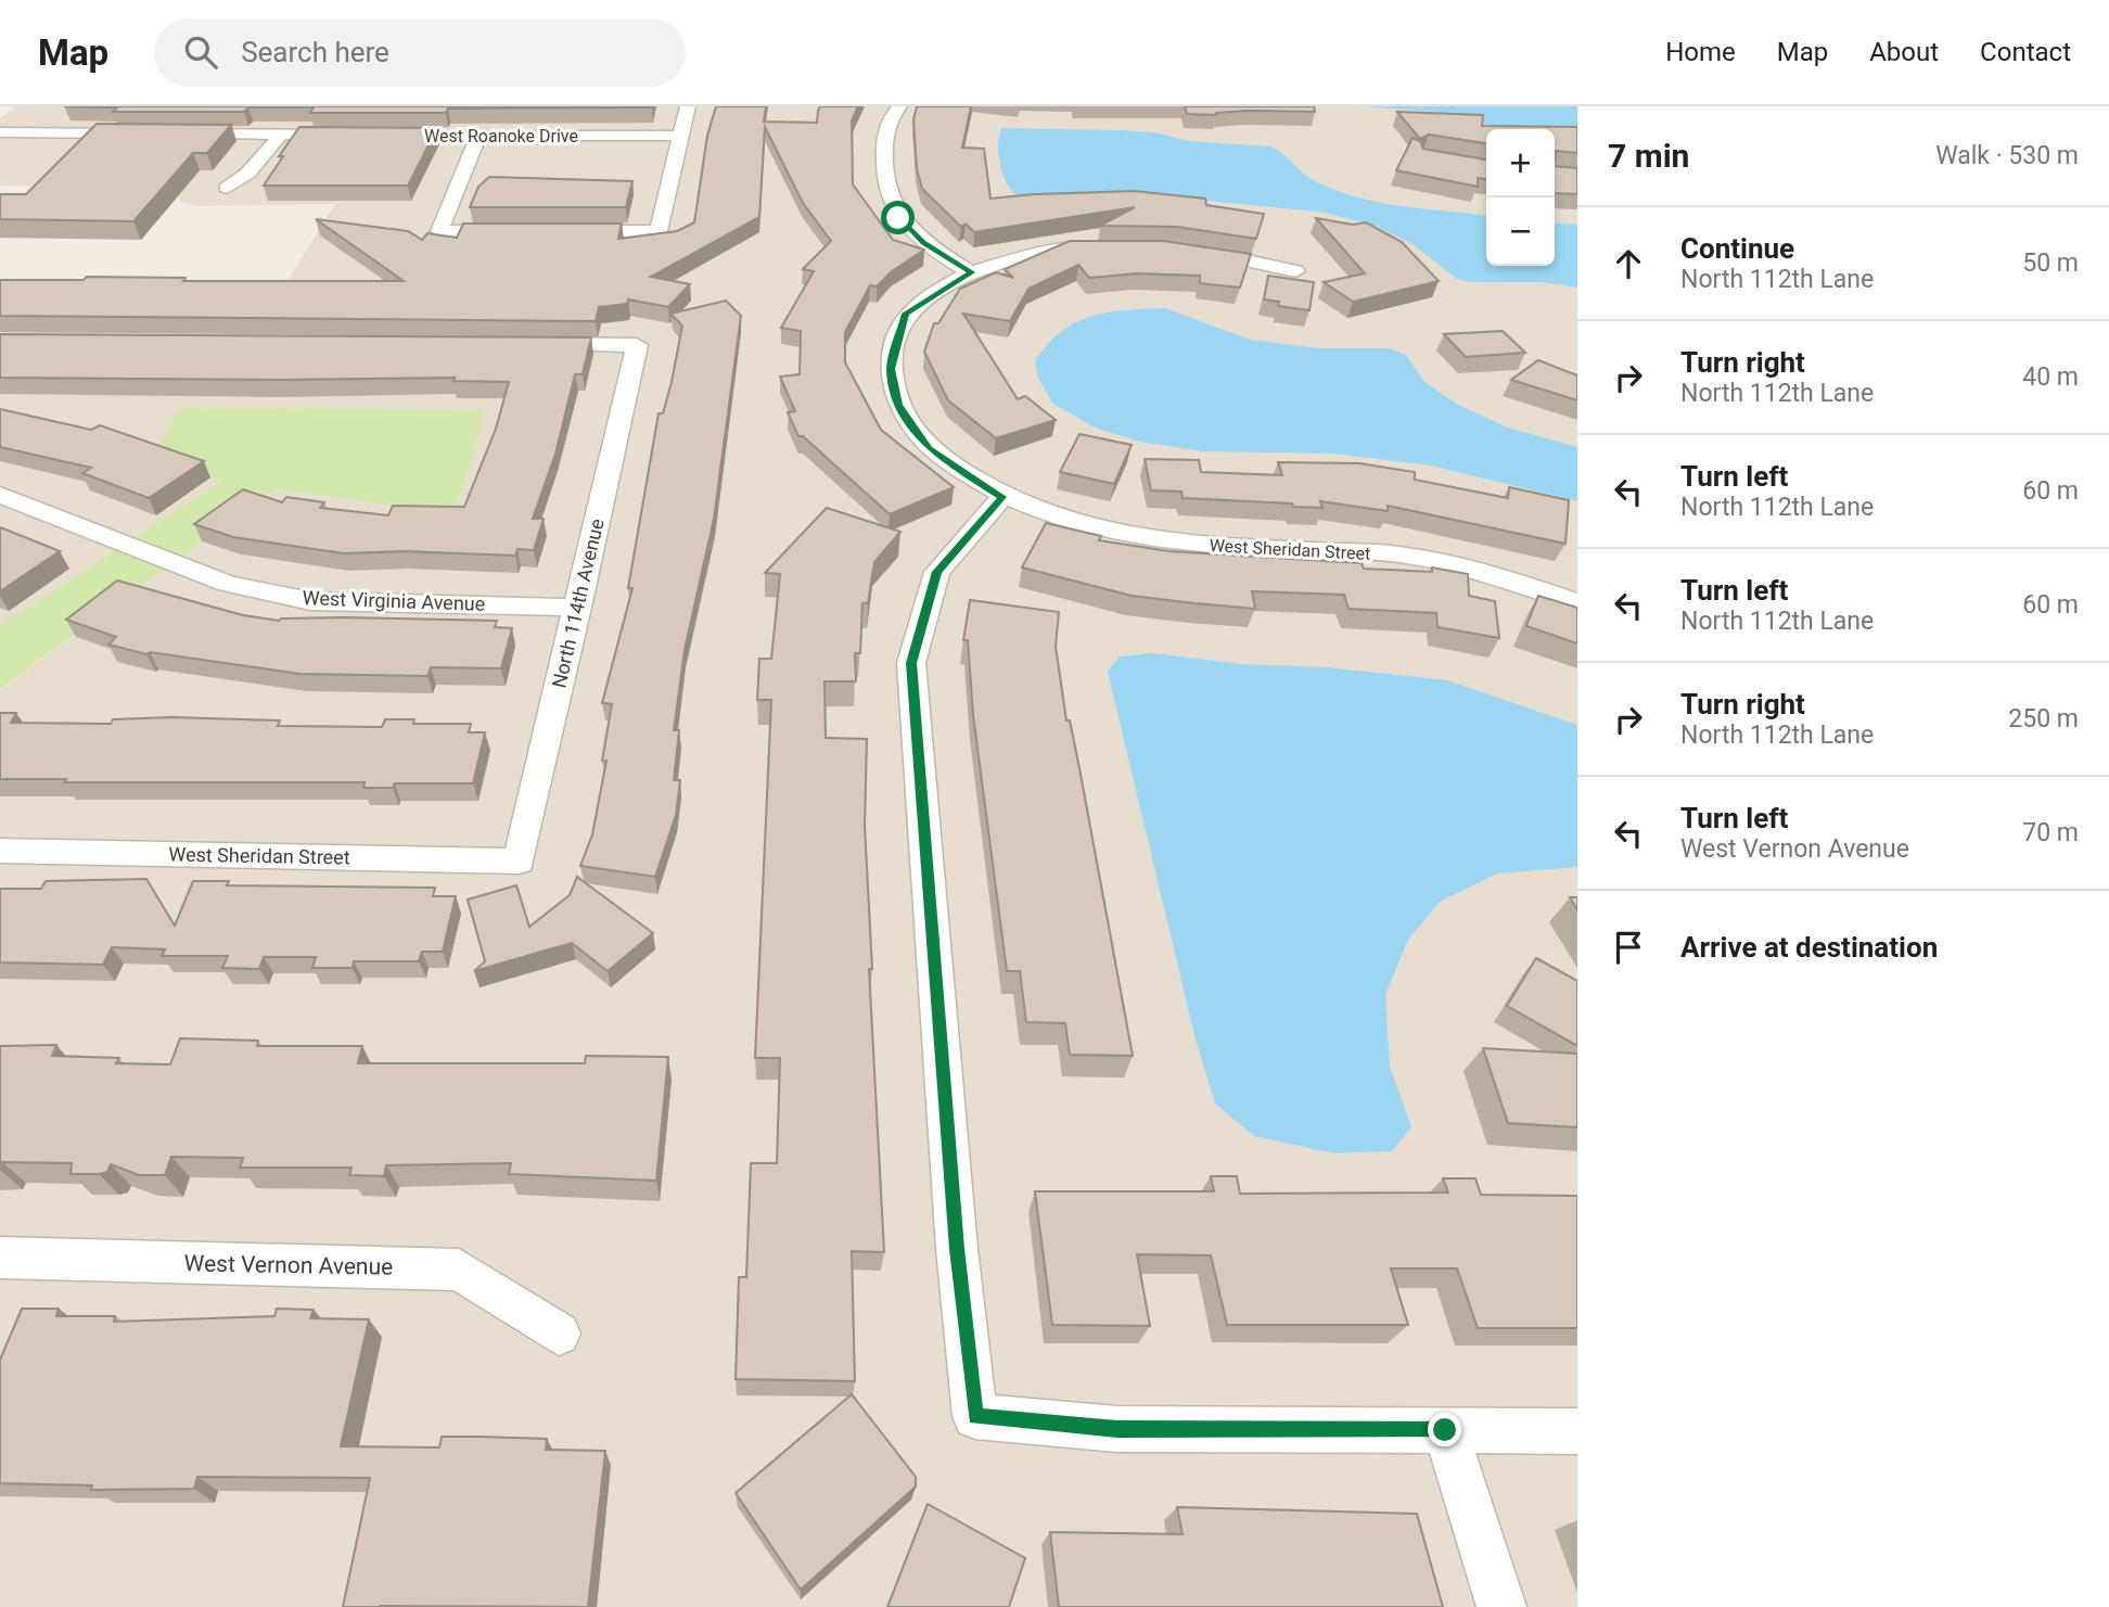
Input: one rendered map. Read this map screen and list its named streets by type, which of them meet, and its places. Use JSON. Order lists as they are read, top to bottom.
{
  "streets": {
    "street": [
      "West Roanoke Drive",
      "West Sheridan Street",
      "West Virginia Avenue",
      "North 114th Avenue",
      "West Vernon Avenue"
    ]
  },
  "crossings": [
    ["West Sheridan Street", "North 114th Avenue"],
    ["West Virginia Avenue", "North 114th Avenue"]
  ],
  "page": {
    "header": "Map",
    "search": "Search here",
    "nav": [
      "Home",
      "Map",
      "About",
      "Contact"
    ],
    "heading": ["7 min", "Walk · 530 m"],
    "map_buttons": ["+", "−"],
    "list": [
      ["Continue", "North 112th Lane", "50 m"],
      ["Turn right", "North 112th Lane", "40 m"],
      ["Turn left", "North 112th Lane", "60 m"],
      ["Turn left", "North 112th Lane", "60 m"],
      ["Turn right", "North 112th Lane", "250 m"],
      ["Turn left", "West Vernon Avenue", "70 m"],
      "Arrive at destination"
    ]
  }
}
